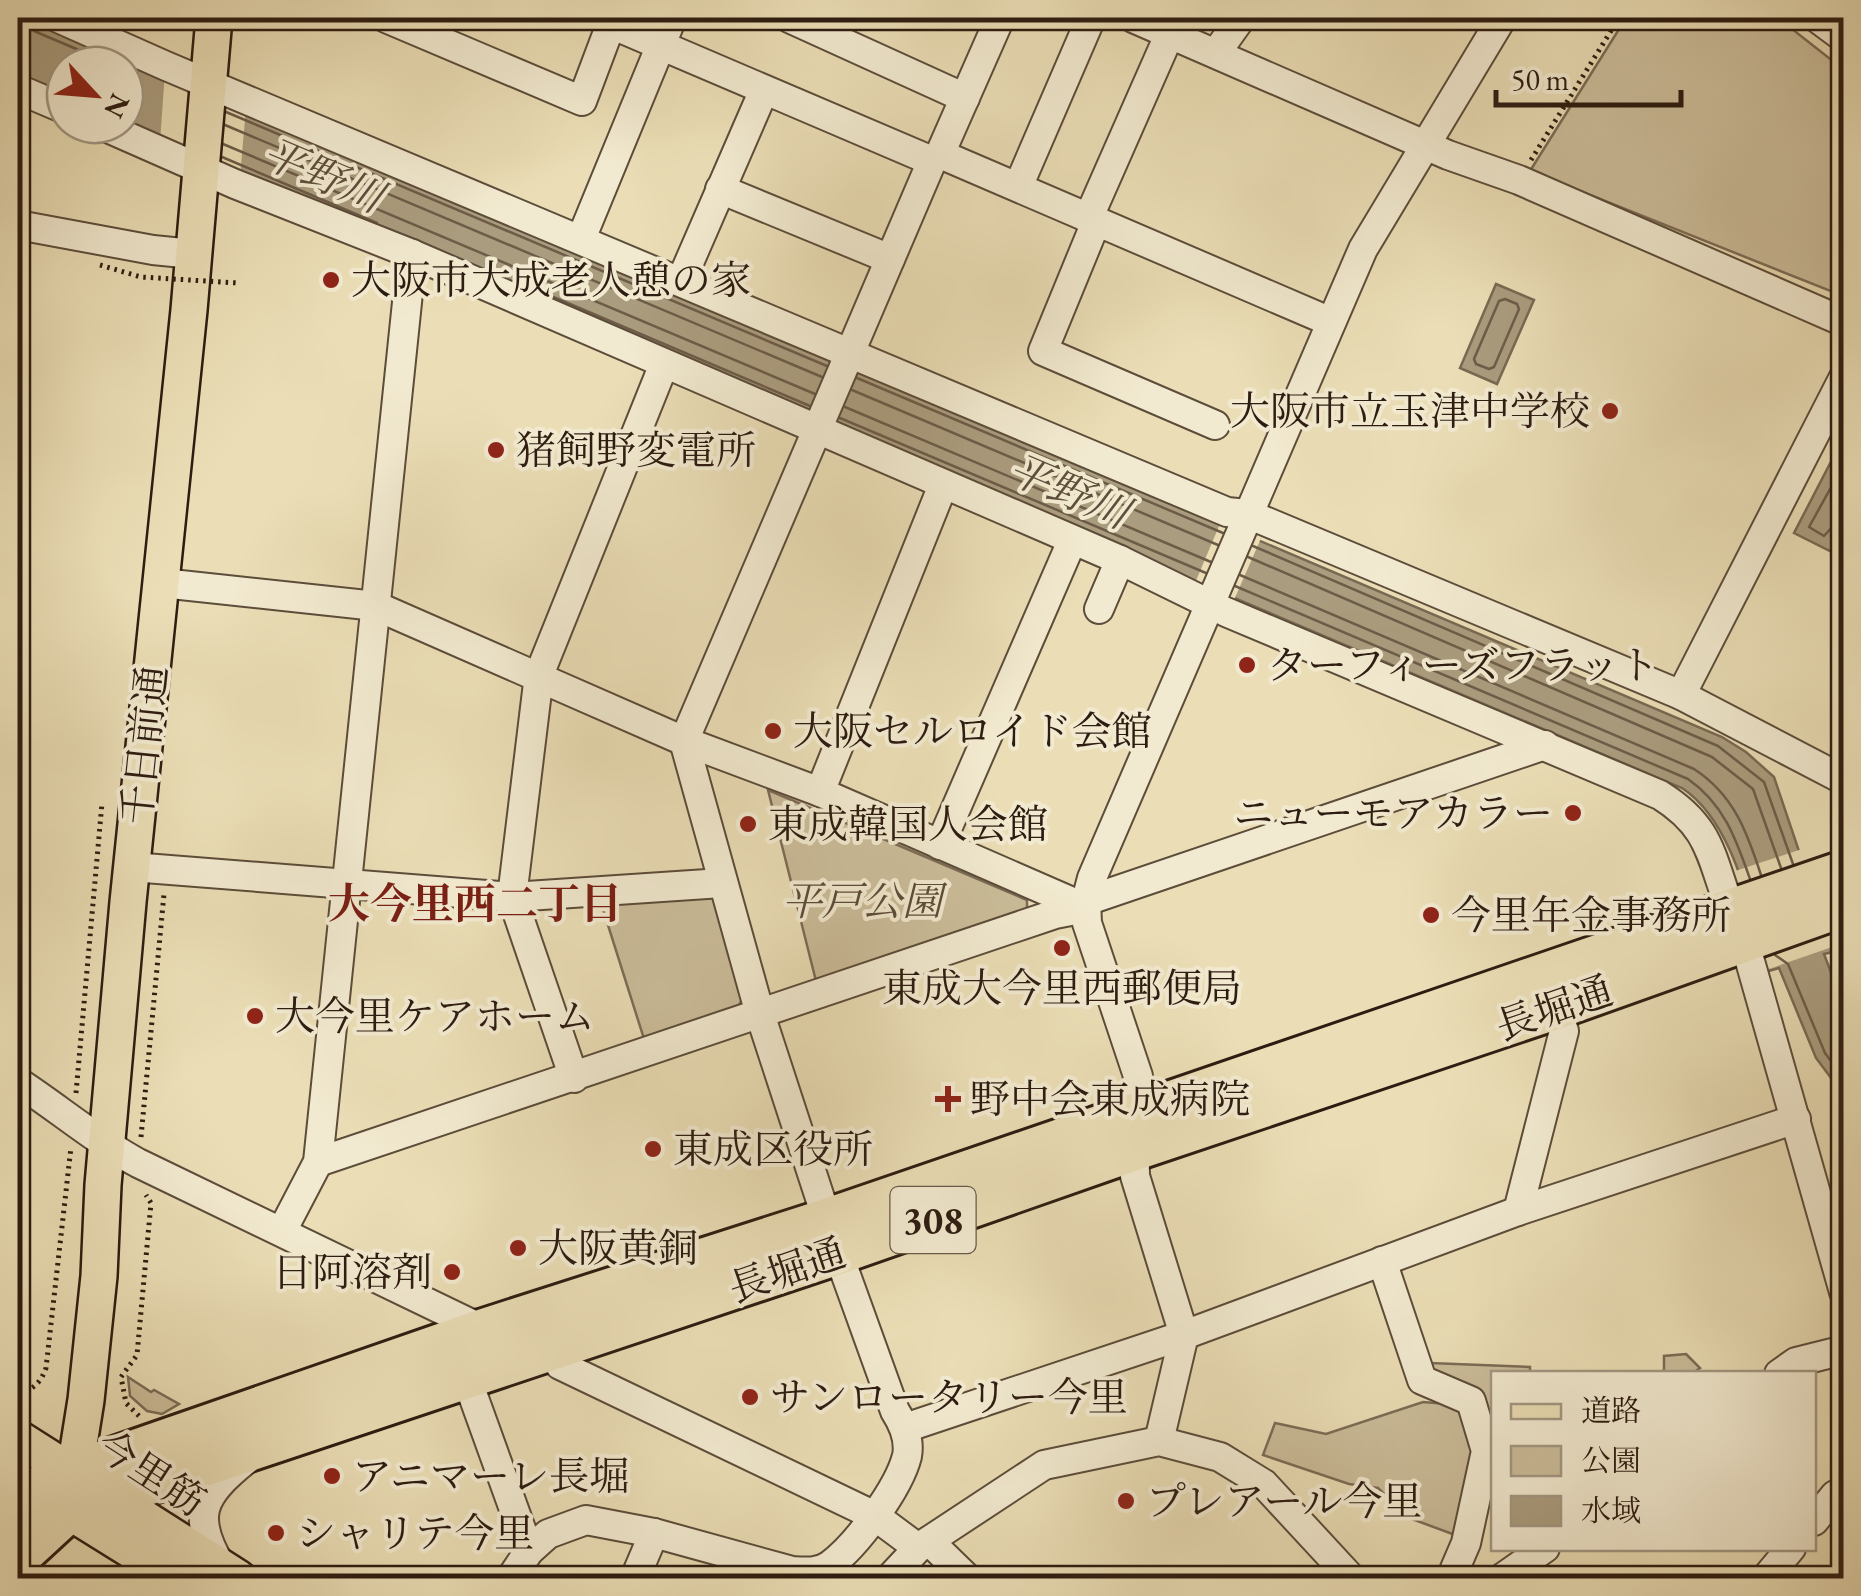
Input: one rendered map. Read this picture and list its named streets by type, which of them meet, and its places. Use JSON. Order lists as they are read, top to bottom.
{
  "streets": {
    "highway": ["長堀通", "308"],
    "main road": ["千日前通", "今里筋"]
  },
  "crossings": [
    ["千日前通", "長堀通"],
    ["千日前通", "308"],
    ["千日前通", "今里筋"],
    ["長堀通", "308"],
    ["長堀通", "今里筋"],
    ["308", "今里筋"]
  ],
  "districts": ["大今里西二丁目"],
  "water": ["平野川"],
  "parks": ["平戸公園"],
  "places": {
    "other": [
      "大阪市大成老人憩の家",
      "大阪市立玉津中学校",
      "猪飼野変電所",
      "ターフィーズフラット",
      "大阪セルロイド会館",
      "ニューモアカラー",
      "東成韓国人会館",
      "今里年金事務所",
      "東成大今里西郵便局",
      "大今里ケアホーム",
      "東成区役所",
      "大阪黄銅",
      "日阿溶剤",
      "サンロータリー今里",
      "アニマーレ長堀",
      "プレアール今里",
      "シャリテ今里"
    ],
    "health": ["野中会東成病院"]
  },
  "legend": ["道路", "公園", "水域"],
  "scale_bar": "50 m",
  "north": "bottom right"
}
